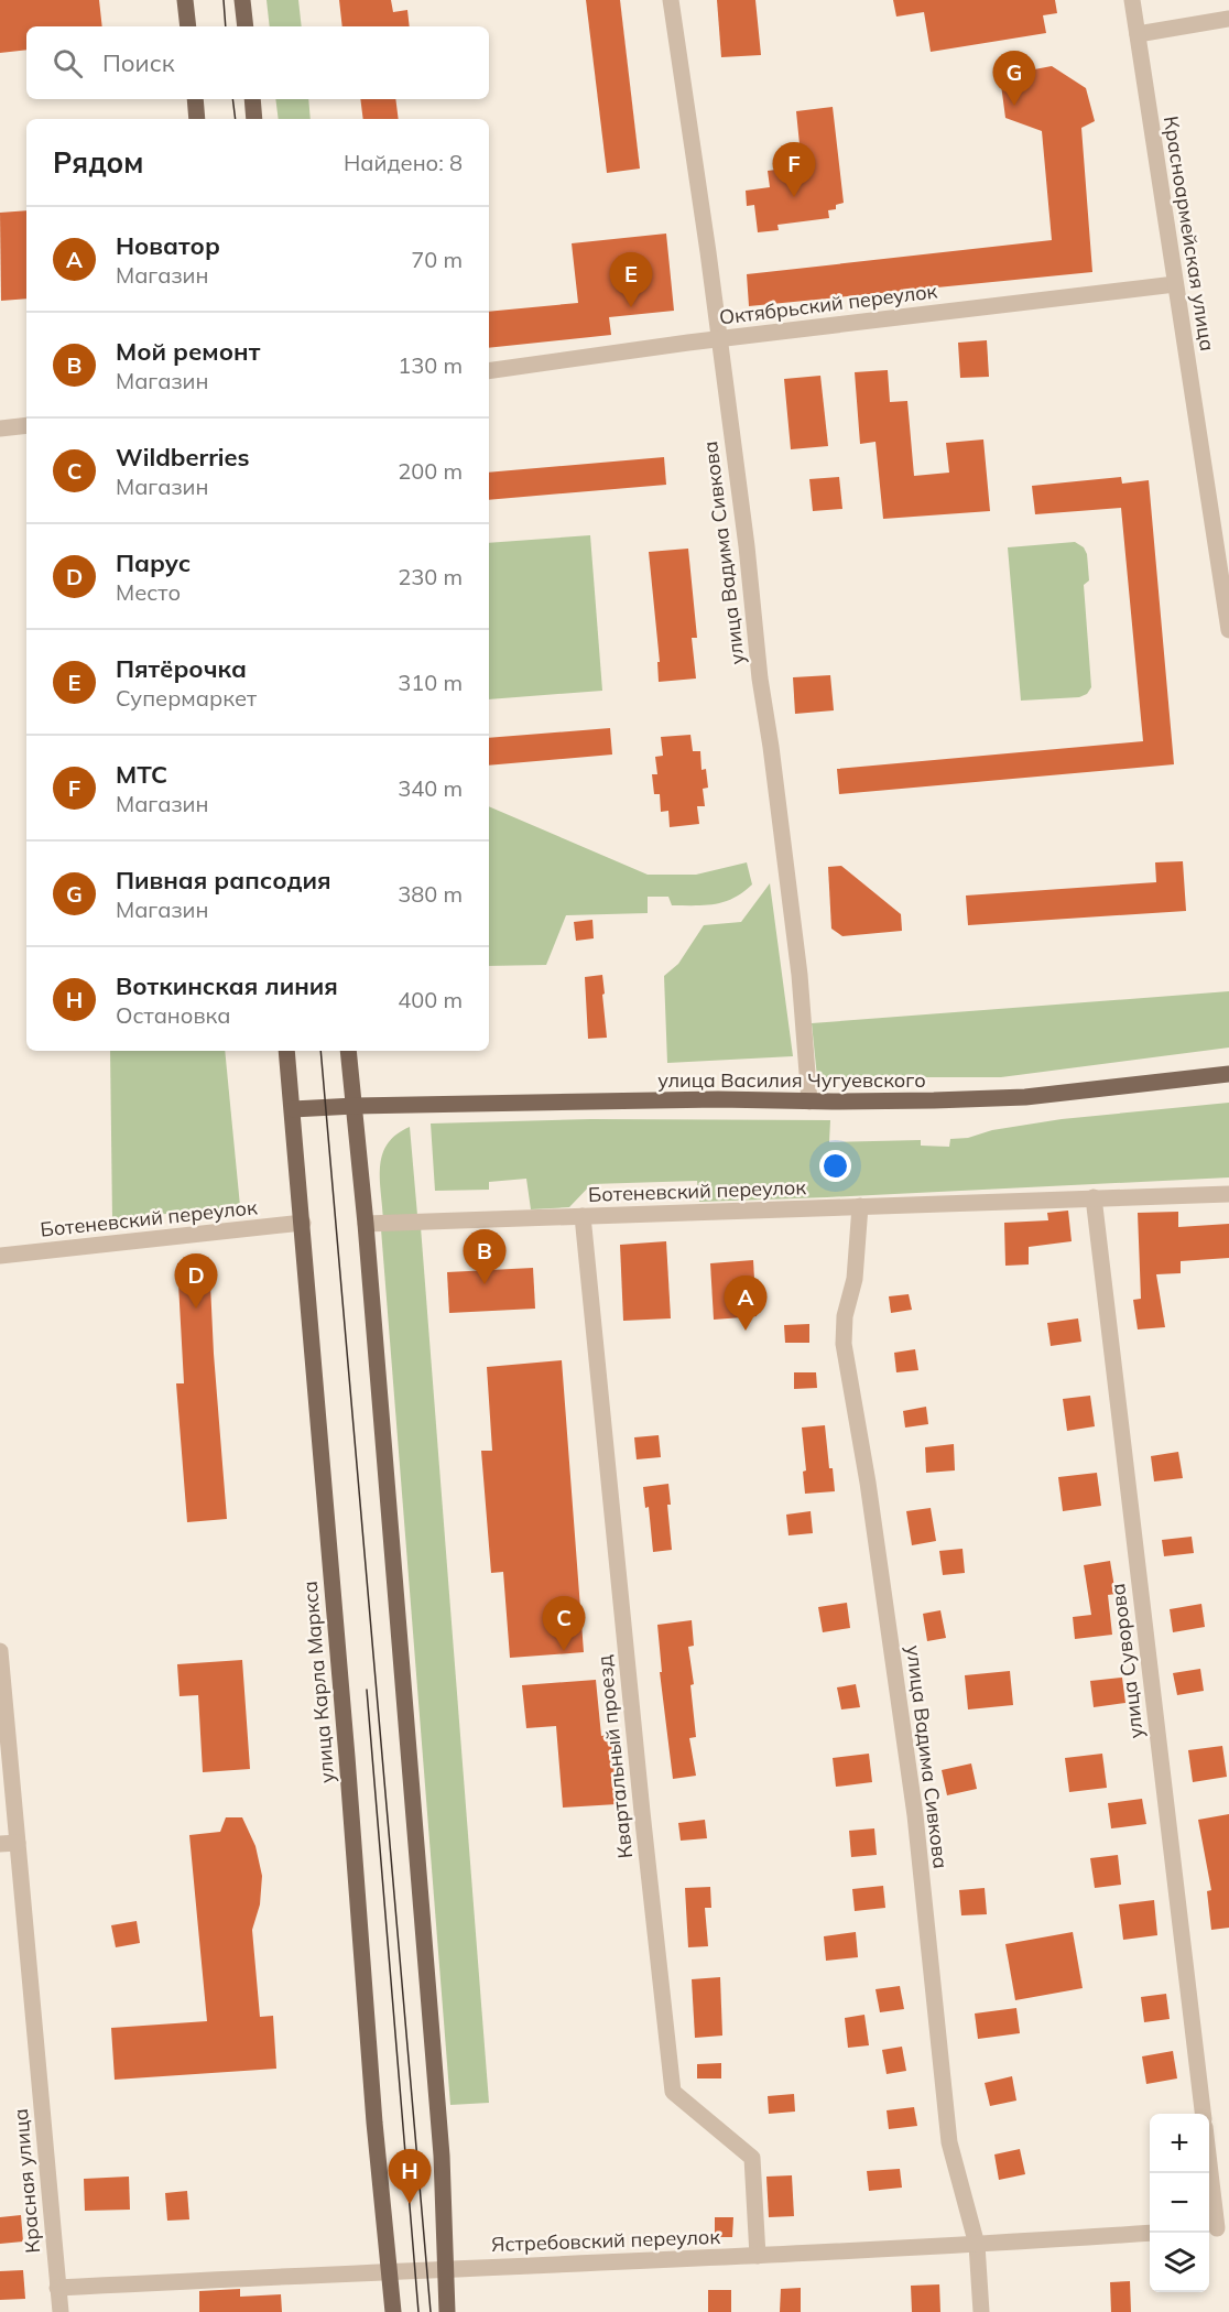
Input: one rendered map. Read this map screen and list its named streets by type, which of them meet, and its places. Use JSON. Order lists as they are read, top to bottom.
{
  "streets": {
    "main road": ["улица Василия Чугуевского", "улица Карла Маркса"],
    "street": [
      "Красноармейская улица",
      "Октябрьский переулок",
      "улица Вадима Сивкова",
      "Ботеневский переулок",
      "улица Суворова",
      "Квартальный проезд",
      "Красная улица",
      "Ястребовский переулок"
    ]
  },
  "crossings": [
    ["Красноармейская улица", "Октябрьский переулок"],
    ["Октябрьский переулок", "улица Вадима Сивкова"],
    ["улица Вадима Сивкова", "улица Василия Чугуевского"],
    ["улица Вадима Сивкова", "Ботеневский переулок"],
    ["улица Вадима Сивкова", "Ястребовский переулок"],
    ["улица Василия Чугуевского", "улица Карла Маркса"],
    ["Ботеневский переулок", "улица Суворова"],
    ["Ботеневский переулок", "улица Карла Маркса"],
    ["Ботеневский переулок", "Квартальный проезд"],
    ["улица Карла Маркса", "Ястребовский переулок"],
    ["Квартальный проезд", "Ястребовский переулок"],
    ["Красная улица", "Ястребовский переулок"]
  ],
  "page": {
    "search": "Поиск",
    "pins": [
      "G",
      "F",
      "E",
      "B",
      "D",
      "A",
      "C",
      "H"
    ],
    "heading": ["Рядом", "Найдено: 8"],
    "list": [
      {
        "mark": "A",
        "name": "Новатор",
        "note": "Магазин",
        "value": "70 m"
      },
      {
        "mark": "B",
        "name": "Мой ремонт",
        "note": "Магазин",
        "value": "130 m"
      },
      {
        "mark": "C",
        "name": "Wildberries",
        "note": "Магазин",
        "value": "200 m"
      },
      {
        "mark": "D",
        "name": "Парус",
        "note": "Место",
        "value": "230 m"
      },
      {
        "mark": "E",
        "name": "Пятёрочка",
        "note": "Супермаркет",
        "value": "310 m"
      },
      {
        "mark": "F",
        "name": "МТС",
        "note": "Магазин",
        "value": "340 m"
      },
      {
        "mark": "G",
        "name": "Пивная рапсодия",
        "note": "Магазин",
        "value": "380 m"
      },
      {
        "mark": "H",
        "name": "Воткинская линия",
        "note": "Остановка",
        "value": "400 m"
      }
    ],
    "map_buttons": ["+", "−"]
  }
}
